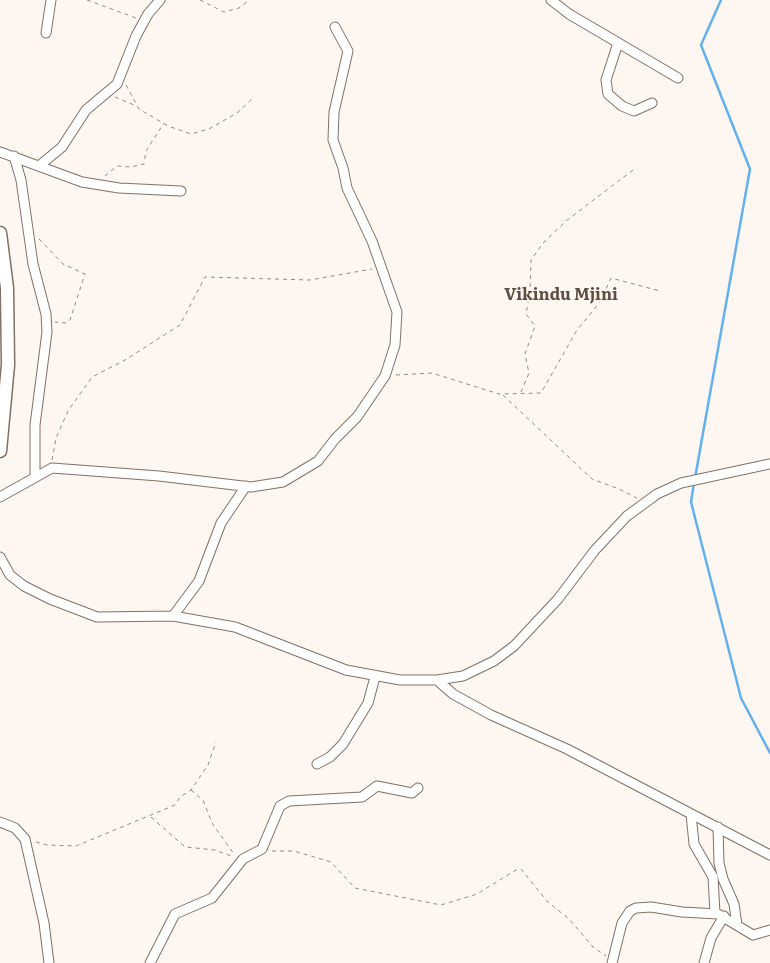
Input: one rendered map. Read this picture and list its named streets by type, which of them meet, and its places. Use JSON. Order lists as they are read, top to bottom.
{
  "districts": ["Vikindu Mjini"]
}
